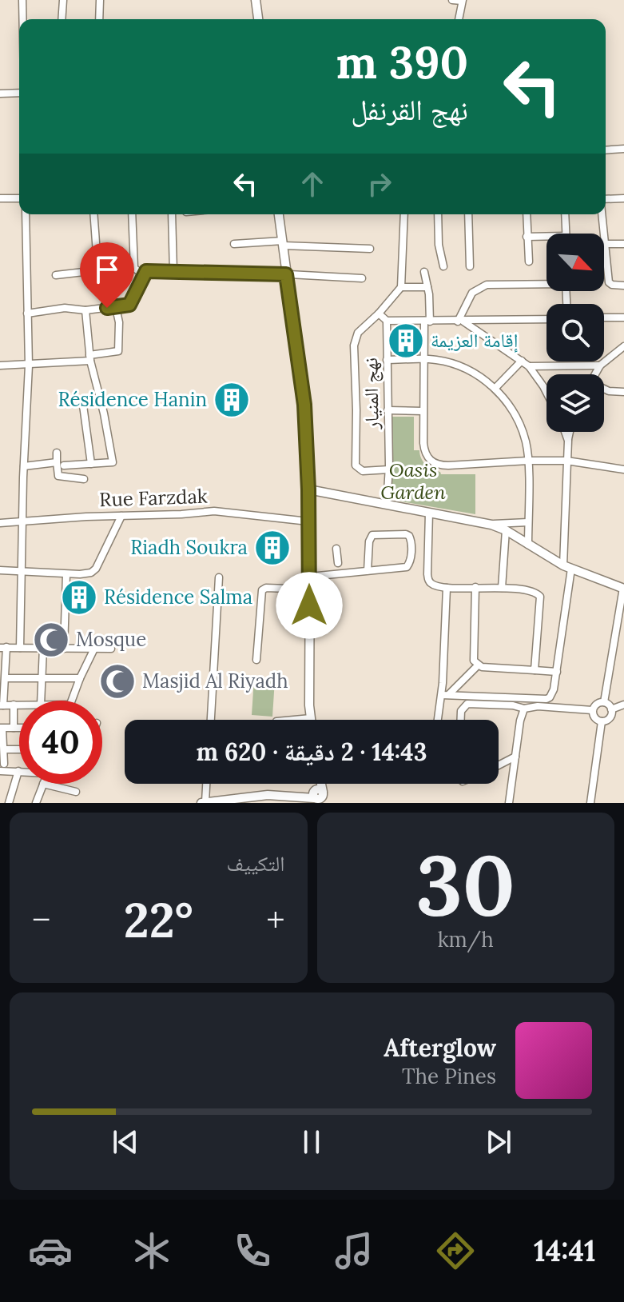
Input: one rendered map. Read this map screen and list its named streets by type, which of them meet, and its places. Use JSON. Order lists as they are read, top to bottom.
{
  "streets": {
    "street": ["نهج المنيار", "Rue Farzdak"]
  },
  "parks": ["Oasis Garden"],
  "places": {
    "building": [
      "إقامة العزيمة",
      "Résidence Hanin",
      "Riadh Soukra",
      "Résidence Salma"
    ],
    "mosque": ["Mosque", "Masjid Al Riyadh"]
  },
  "north": "bottom right",
  "page": {
    "turn": ["390 m", "نهج القرنفل"],
    "limit": "40",
    "trip": "14:43 · 2 دقيقة · 620 m",
    "tile": [
      ["30", "km/h"],
      "التكييف"
    ],
    "heat": ["−", "22°", "+"],
    "song": ["Afterglow", "The Pines"],
    "tabs": "14:41"
  }
}
